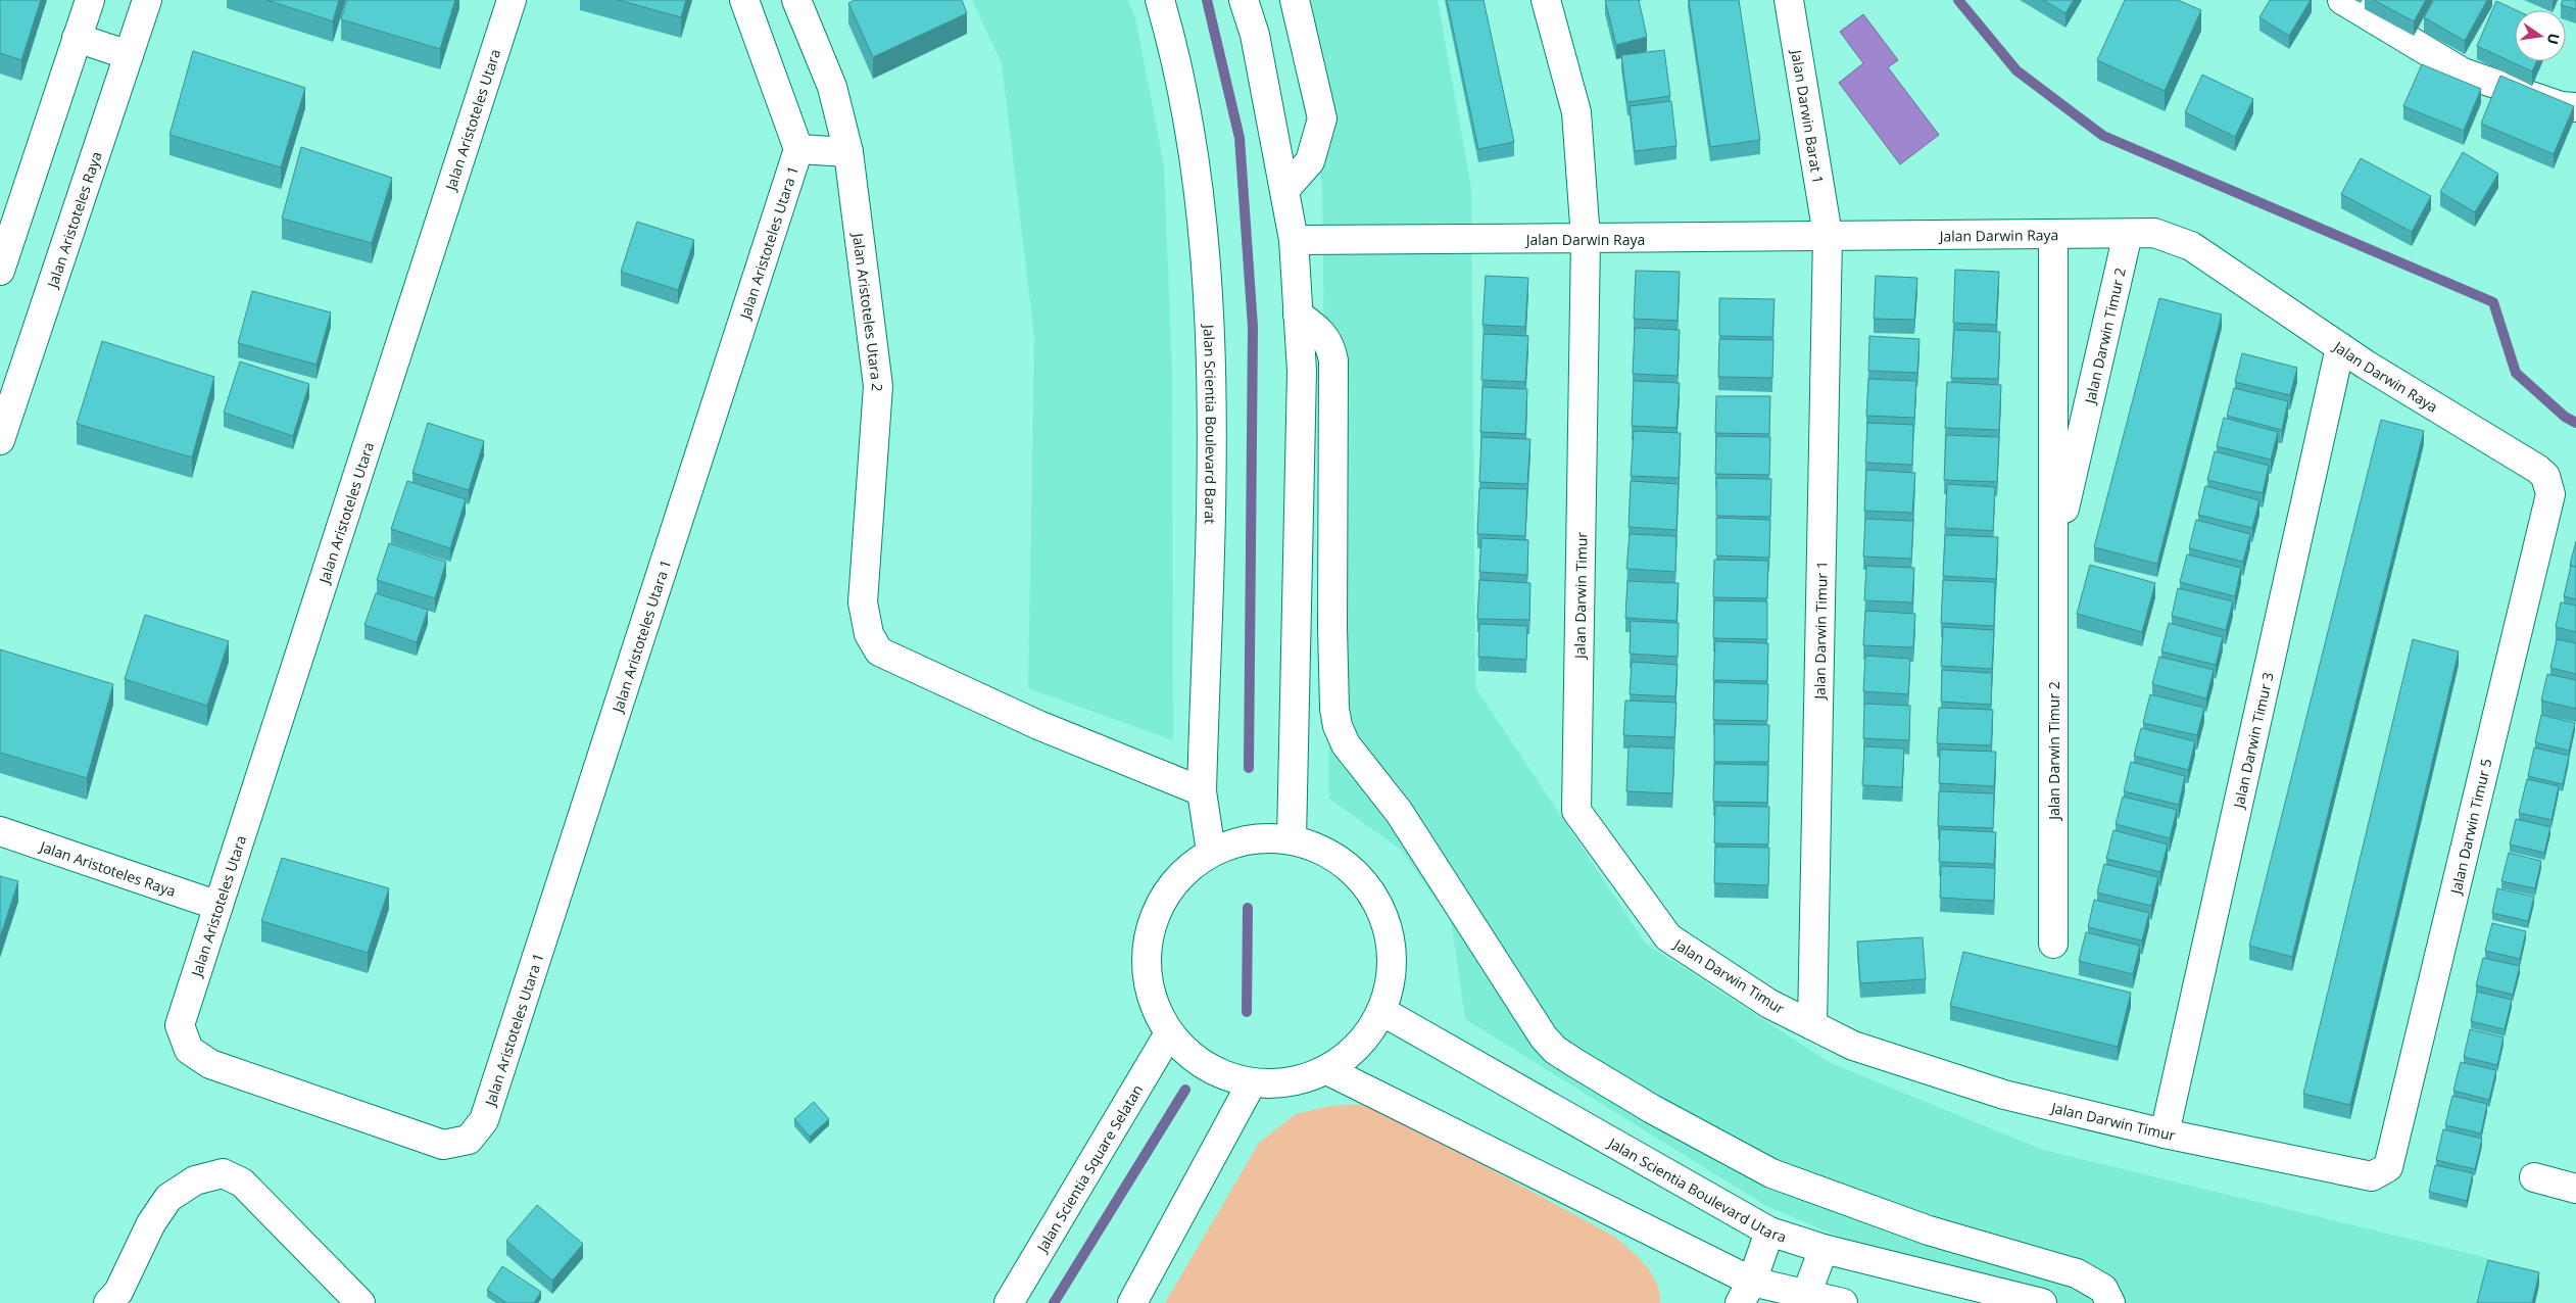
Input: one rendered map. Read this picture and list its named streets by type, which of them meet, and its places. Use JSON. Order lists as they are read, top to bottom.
{
  "streets": {
    "street": [
      "Jalan Darwin Barat 1",
      "Jalan Aristoteles Utara",
      "Jalan Aristoteles Raya",
      "Jalan Darwin Raya",
      "Jalan Aristoteles Utara 1",
      "Jalan Aristoteles Utara 2",
      "Jalan Darwin Timur 2",
      "Jalan Scientia Boulevard Barat",
      "Jalan Darwin Timur",
      "Jalan Darwin Timur 1",
      "Jalan Darwin Timur 3",
      "Jalan Darwin Timur 5",
      "Jalan Scientia Square Selatan",
      "Jalan Scientia Boulevard Utara"
    ]
  },
  "crossings": [
    ["Jalan Darwin Barat 1", "Jalan Darwin Raya"],
    ["Jalan Darwin Barat 1", "Jalan Darwin Timur 1"],
    ["Jalan Aristoteles Utara", "Jalan Aristoteles Raya"],
    ["Jalan Aristoteles Utara", "Jalan Aristoteles Utara 1"],
    ["Jalan Darwin Raya", "Jalan Darwin Timur 2"],
    ["Jalan Darwin Raya", "Jalan Darwin Timur"],
    ["Jalan Darwin Raya", "Jalan Darwin Timur 1"],
    ["Jalan Darwin Raya", "Jalan Darwin Timur 3"],
    ["Jalan Darwin Raya", "Jalan Darwin Timur 5"],
    ["Jalan Aristoteles Utara 2", "Jalan Scientia Boulevard Barat"],
    ["Jalan Darwin Timur", "Jalan Darwin Timur 1"],
    ["Jalan Darwin Timur", "Jalan Darwin Timur 3"],
    ["Jalan Darwin Timur", "Jalan Darwin Timur 5"]
  ],
  "north": "right"
}
